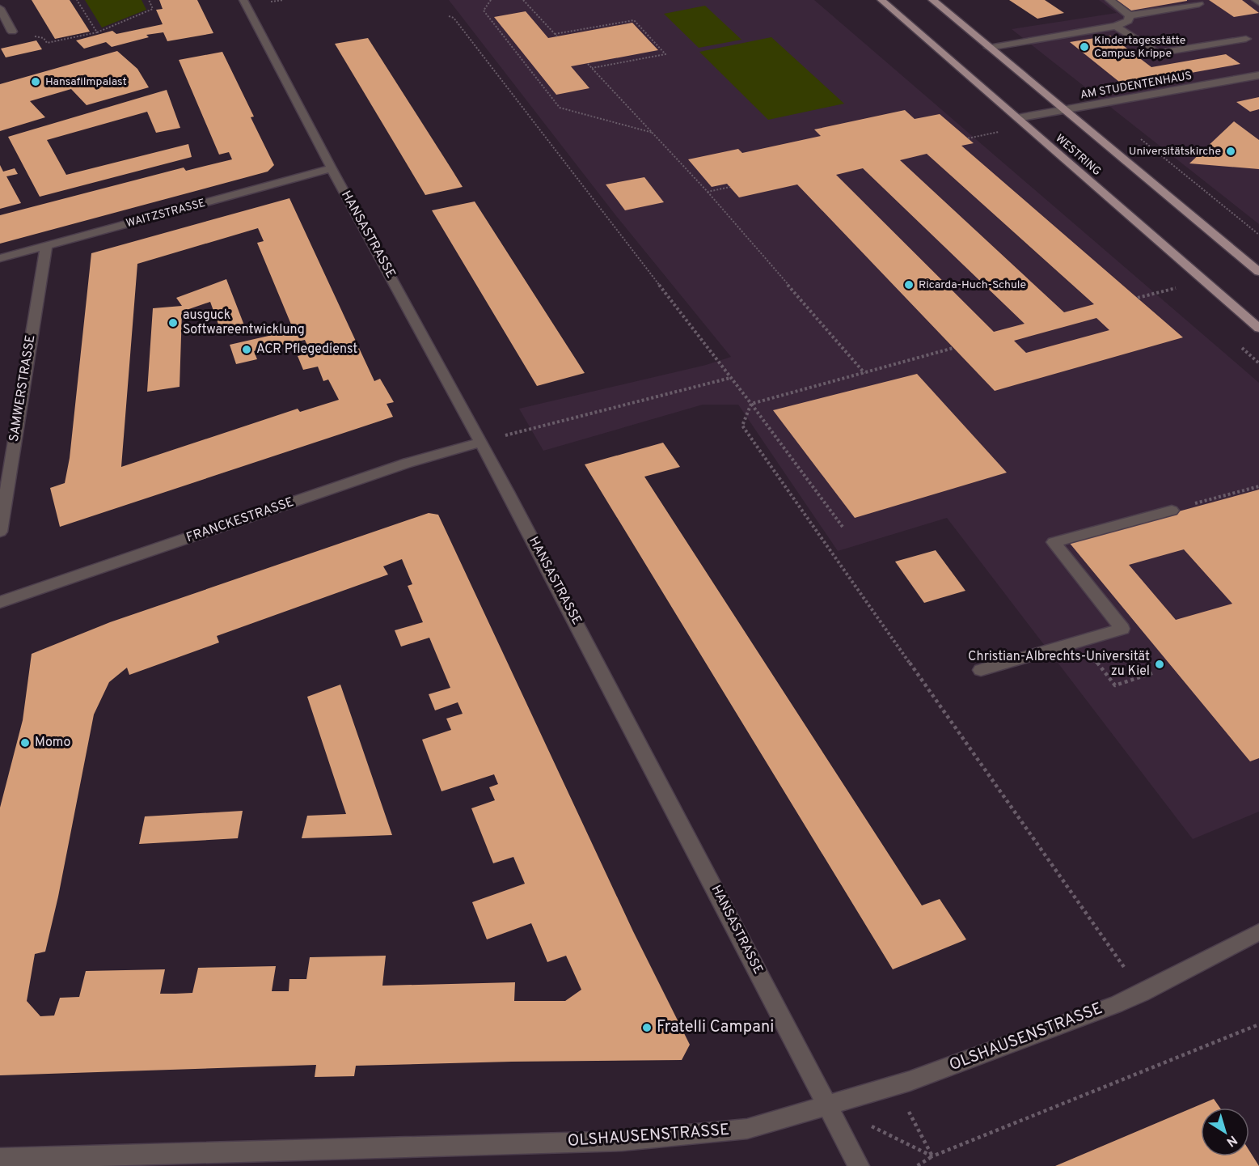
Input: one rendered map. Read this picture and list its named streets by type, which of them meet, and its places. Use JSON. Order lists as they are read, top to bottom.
{
  "streets": {
    "main road": ["WESTRING"],
    "street": [
      "AM STUDENTENHAUS",
      "WAITZSTRASSE",
      "HANSASTRASSE",
      "SAMWERSTRASSE",
      "FRANCKESTRASSE",
      "OLSHAUSENSTRASSE"
    ]
  },
  "crossings": [
    ["AM STUDENTENHAUS", "WESTRING"],
    ["WAITZSTRASSE", "HANSASTRASSE"],
    ["WAITZSTRASSE", "SAMWERSTRASSE"],
    ["HANSASTRASSE", "FRANCKESTRASSE"],
    ["HANSASTRASSE", "OLSHAUSENSTRASSE"]
  ],
  "places": [
    "Kindertagesstätte Campus Krippe",
    "Hansafilmpalast",
    "Universitätskirche",
    "Ricarda-Huch-Schule",
    "ausguck Softwareentwicklung",
    "ACR Pflegedienst",
    "Christian-Albrechts-Universität zu Kiel",
    "Momo",
    "Fratelli Campani"
  ],
  "north": "bottom right"
}
